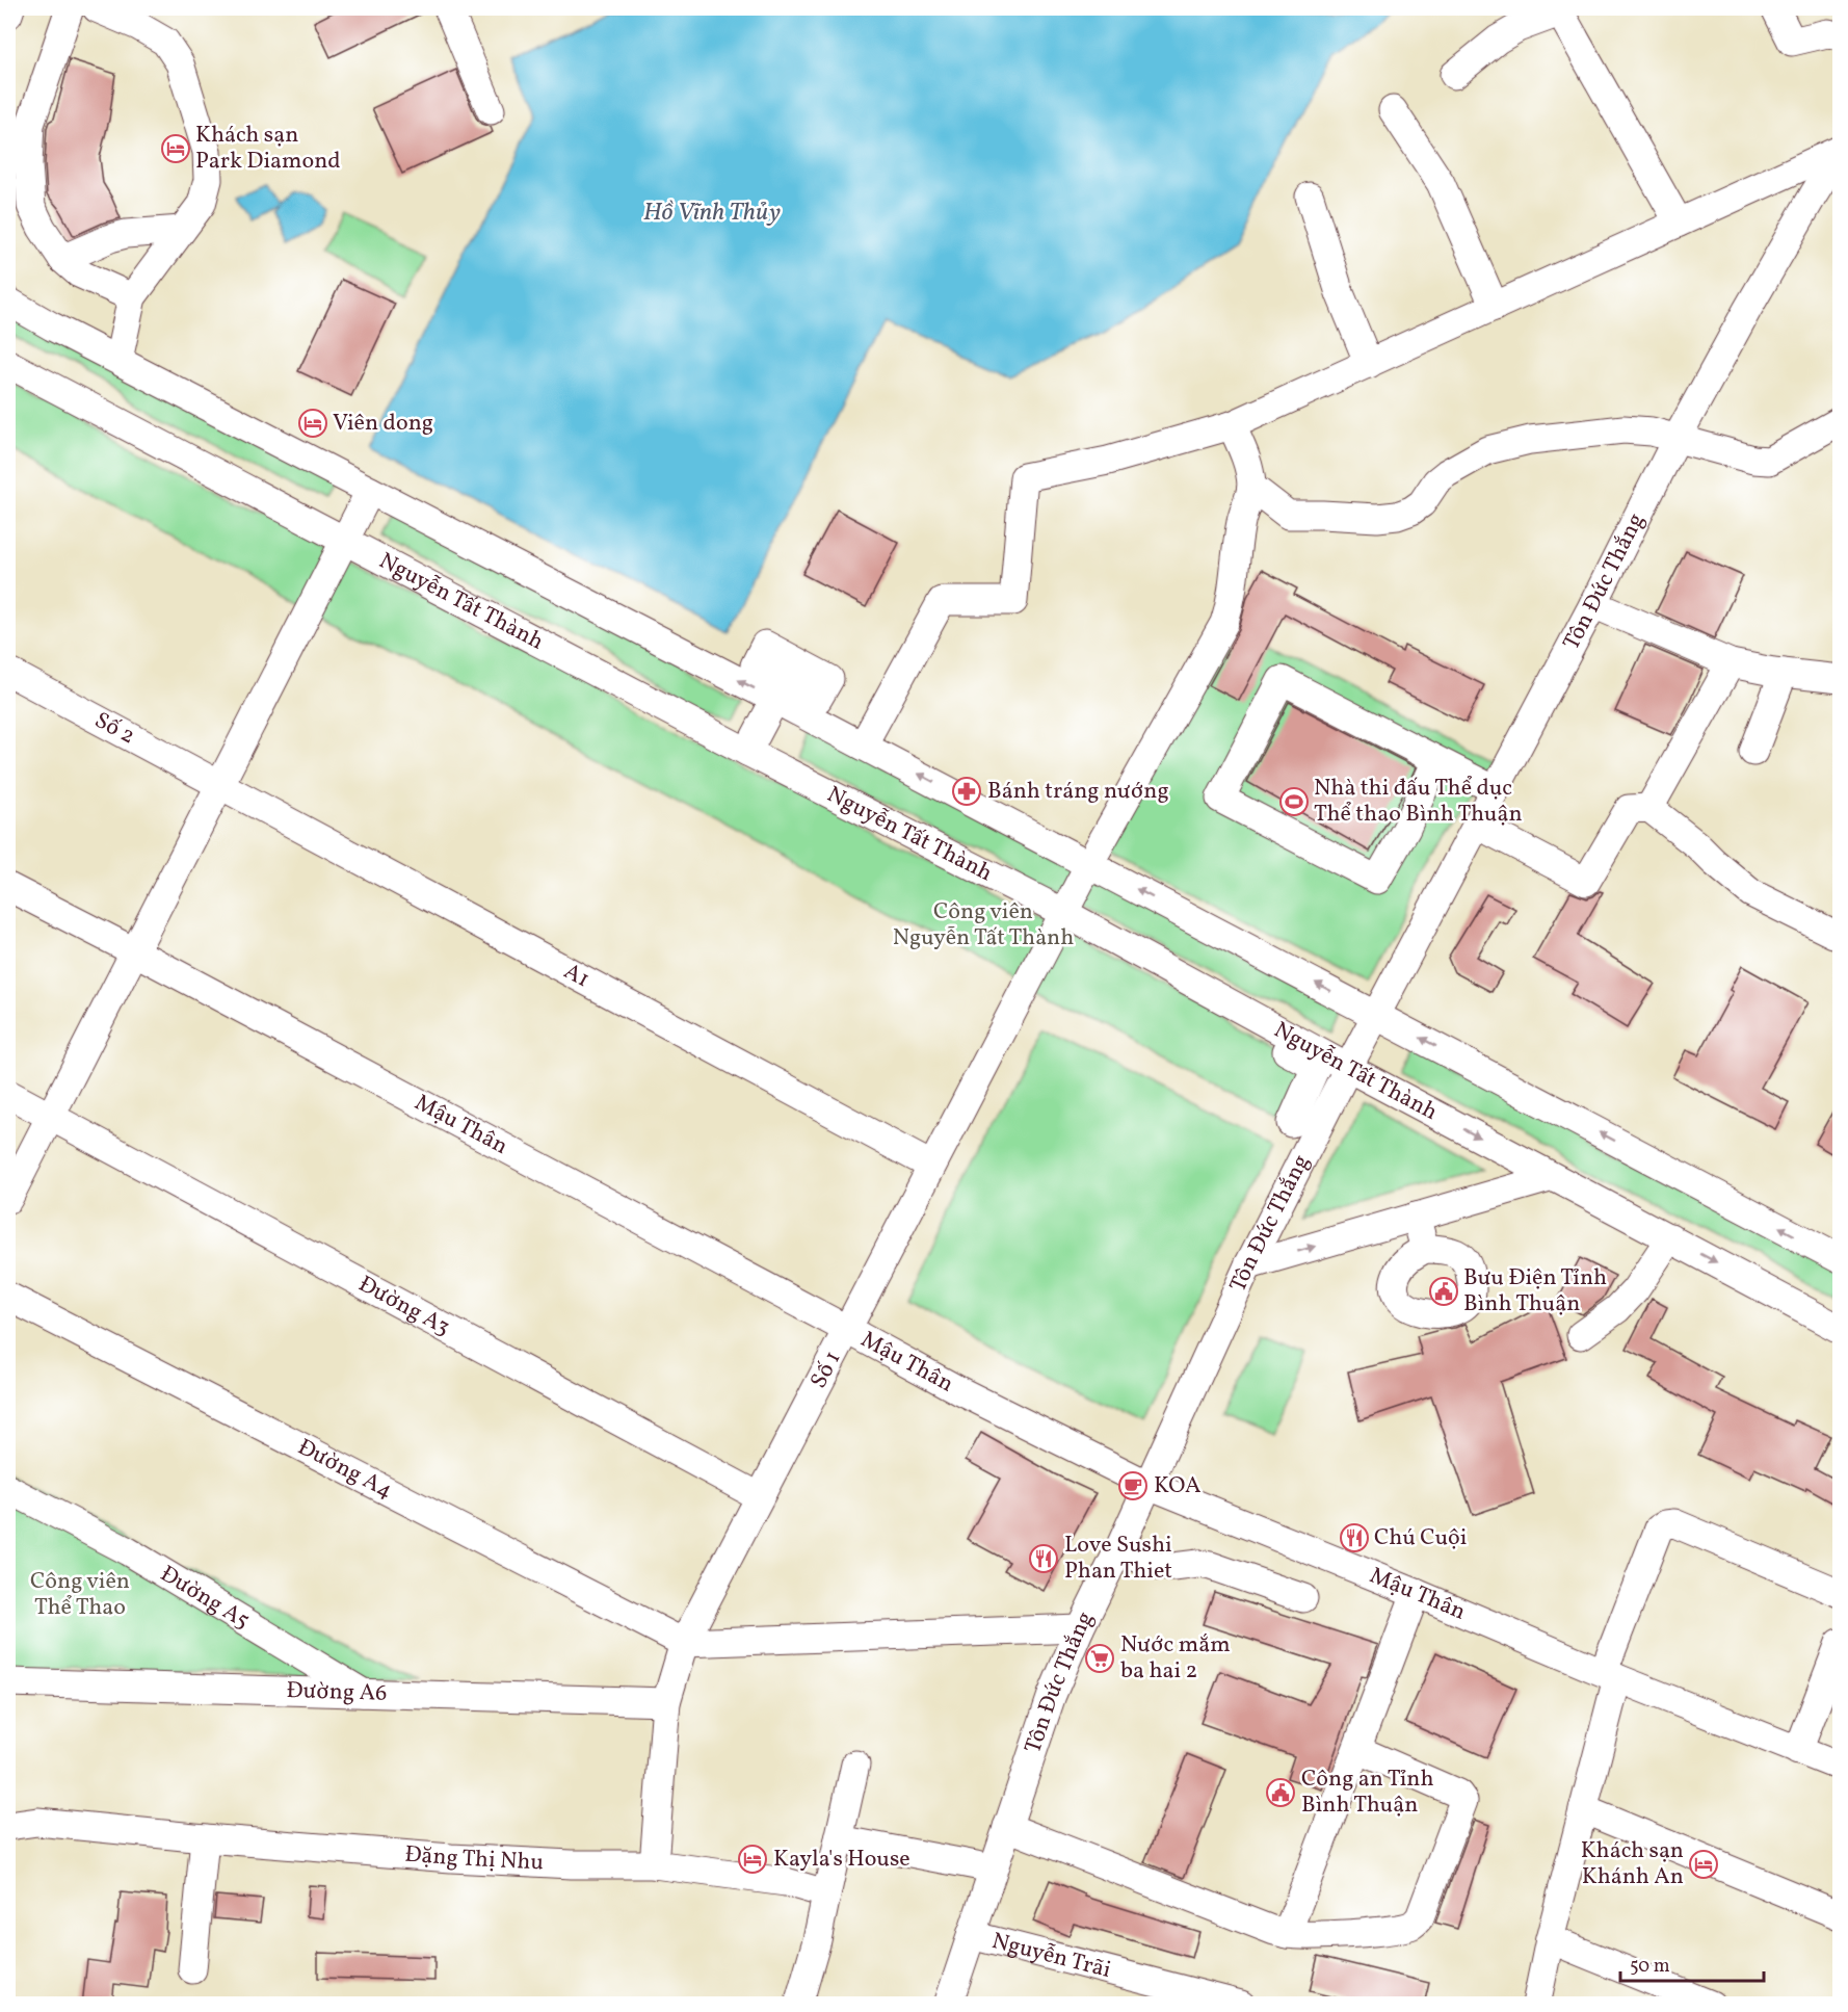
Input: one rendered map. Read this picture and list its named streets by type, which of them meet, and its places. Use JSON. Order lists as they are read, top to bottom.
{
  "streets": {
    "street": [
      "Tôn Đức Thắng",
      "Nguyễn Tất Thành",
      "Số 2",
      "A1",
      "Mậu Thân",
      "Đường A3",
      "Số 1",
      "Đường A4",
      "Đường A5",
      "Đường A6",
      "Đặng Thị Nhu",
      "Nguyễn Trãi"
    ]
  },
  "crossings": [
    ["Tôn Đức Thắng", "Nguyễn Tất Thành"],
    ["Tôn Đức Thắng", "Mậu Thân"],
    ["Tôn Đức Thắng", "Nguyễn Trãi"],
    ["Nguyễn Tất Thành", "Số 1"],
    ["Số 2", "A1"],
    ["A1", "Số 1"],
    ["Mậu Thân", "Số 1"],
    ["Đường A3", "Số 1"],
    ["Số 1", "Đường A4"],
    ["Số 1", "Đường A6"],
    ["Số 1", "Đặng Thị Nhu"],
    ["Đường A5", "Đường A6"]
  ],
  "water": ["Hồ Vĩnh Thủy"],
  "parks": ["Công viên Nguyễn Tất Thành", "Công viên Thể Thao"],
  "places": {
    "hotel": [
      "Khách sạn Park Diamond",
      "Viên dong",
      "Kayla's House",
      "Khách sạn Khánh An"
    ],
    "pharmacy": ["Bánh tráng nướng"],
    "sports": ["Nhà thi đấu Thể dục Thể thao Bình Thuận"],
    "public building": ["Bưu Điện Tỉnh Bình Thuận", "Công an Tỉnh Bình Thuận"],
    "cafe": ["KOA"],
    "restaurant": ["Chú Cuội", "Love Sushi Phan Thiet"],
    "supermarket": ["Nước mắm ba hai 2"]
  },
  "scale_bar": "50 m"
}
